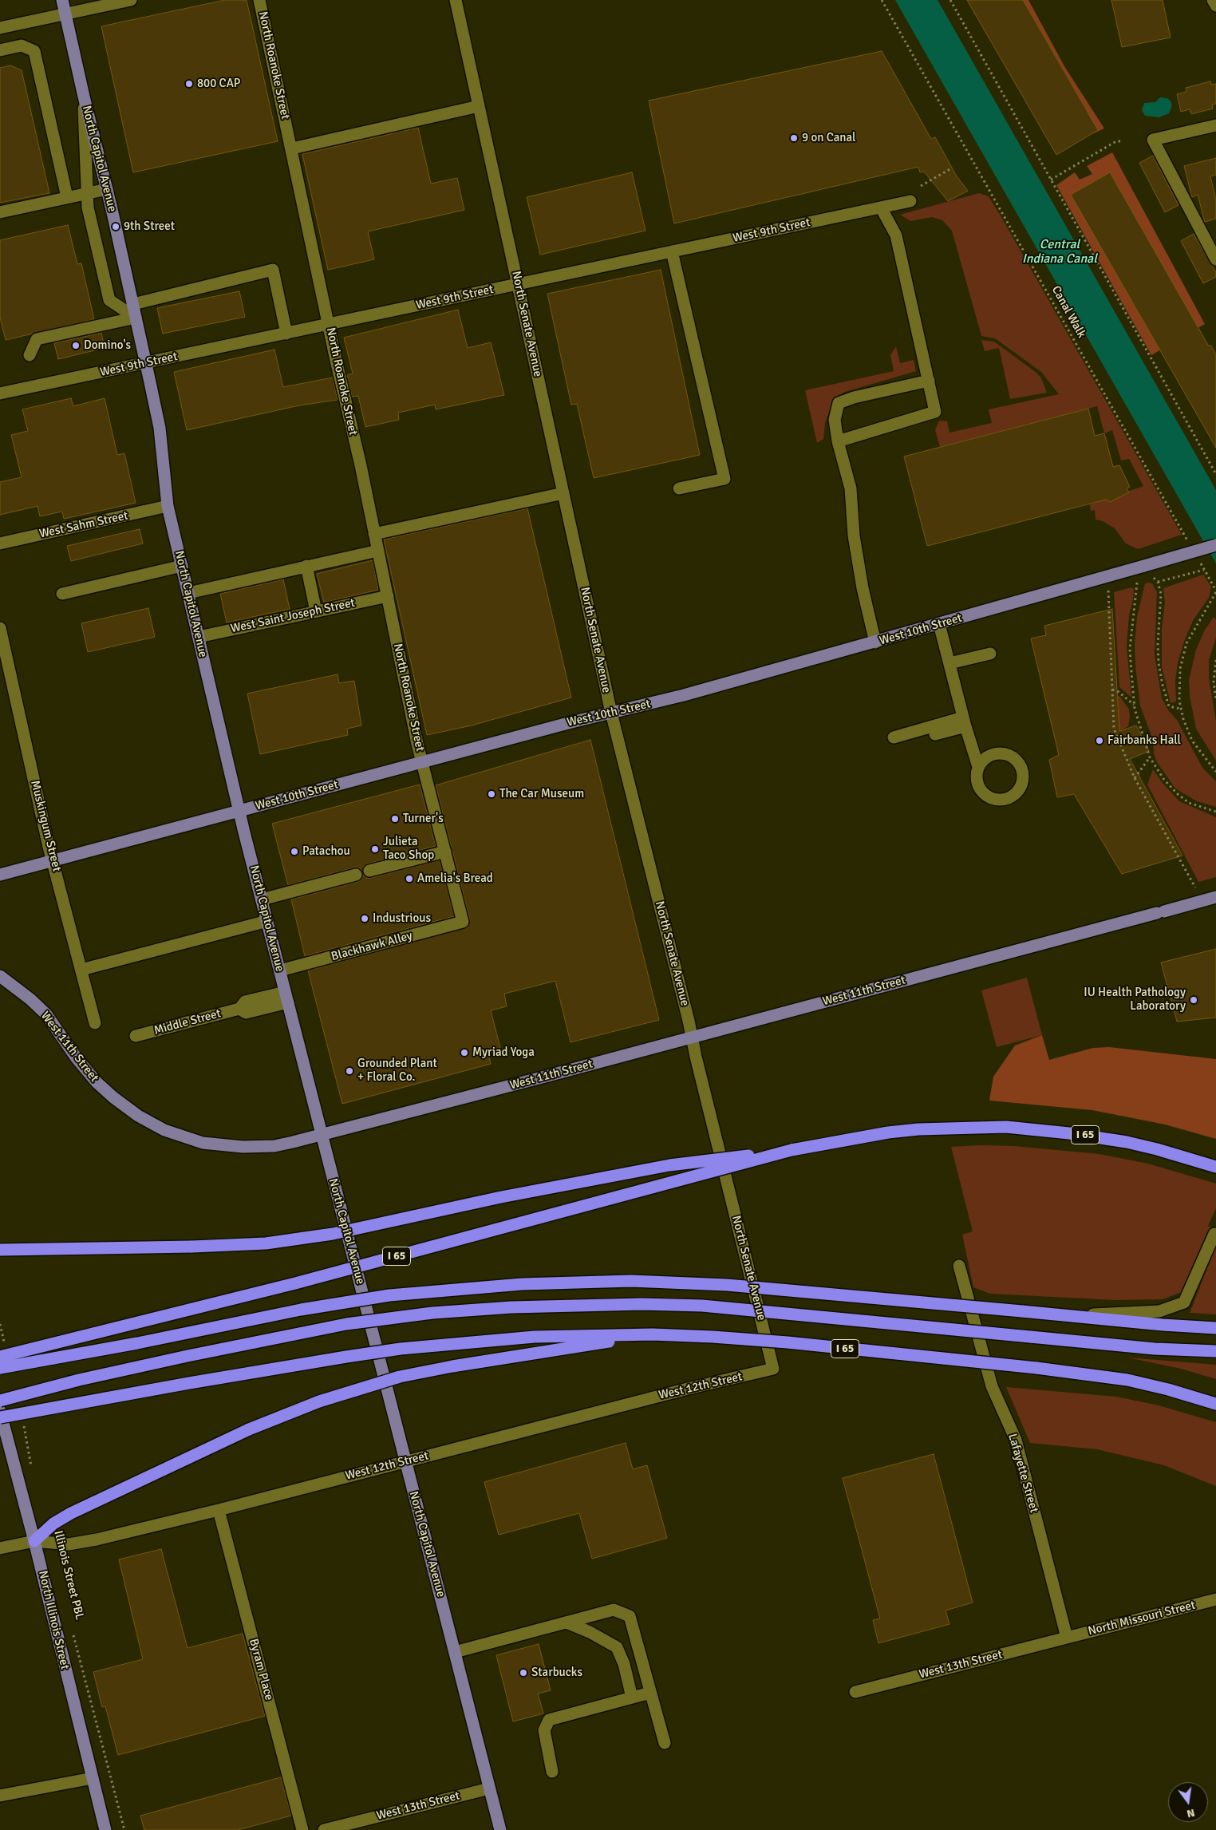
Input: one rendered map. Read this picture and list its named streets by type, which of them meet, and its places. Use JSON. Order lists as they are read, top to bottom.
{
  "streets": {
    "highway": ["I 65"],
    "main road": [
      "North Capitol Avenue",
      "West 10th Street",
      "West 11th Street",
      "North Illinois Street"
    ],
    "street": [
      "North Roanoke Street",
      "West 9th Street",
      "North Senate Avenue",
      "West Sahm Street",
      "West Saint Joseph Street",
      "Muskingum Street",
      "Blackhawk Alley",
      "Middle Street",
      "West 12th Street",
      "Lafayette Street",
      "North Missouri Street",
      "West 13th Street",
      "Byram Place"
    ],
    "path": ["Canal Walk", "Illinois Street PBL"]
  },
  "crossings": [
    ["North Roanoke Street", "West 9th Street"],
    ["North Roanoke Street", "West Saint Joseph Street"],
    ["North Roanoke Street", "West 10th Street"],
    ["North Roanoke Street", "Blackhawk Alley"],
    ["North Capitol Avenue", "West 9th Street"],
    ["North Capitol Avenue", "West Sahm Street"],
    ["North Capitol Avenue", "West Saint Joseph Street"],
    ["North Capitol Avenue", "West 10th Street"],
    ["North Capitol Avenue", "Blackhawk Alley"],
    ["North Capitol Avenue", "West 11th Street"],
    ["North Capitol Avenue", "Middle Street"],
    ["North Capitol Avenue", "West 12th Street"],
    ["North Capitol Avenue", "West 13th Street"],
    ["West 9th Street", "North Senate Avenue"],
    ["North Senate Avenue", "West 10th Street"],
    ["North Senate Avenue", "West 11th Street"],
    ["North Senate Avenue", "West 12th Street"],
    ["West 10th Street", "Muskingum Street"],
    ["West 12th Street", "North Illinois Street"],
    ["West 12th Street", "Byram Place"],
    ["Lafayette Street", "North Missouri Street"],
    ["Lafayette Street", "West 13th Street"],
    ["North Missouri Street", "West 13th Street"]
  ],
  "water": ["Central Indiana Canal"],
  "places": [
    "800 CAP",
    "9 on Canal",
    "9th Street",
    "Domino's",
    "Fairbanks Hall",
    "The Car Museum",
    "Turner's",
    "Julieta Taco Shop",
    "Patachou",
    "Amelia's Bread",
    "Industrious",
    "IU Health Pathology Laboratory",
    "Myriad Yoga",
    "Grounded Plant + Floral Co.",
    "Starbucks"
  ],
  "north": "bottom"
}
